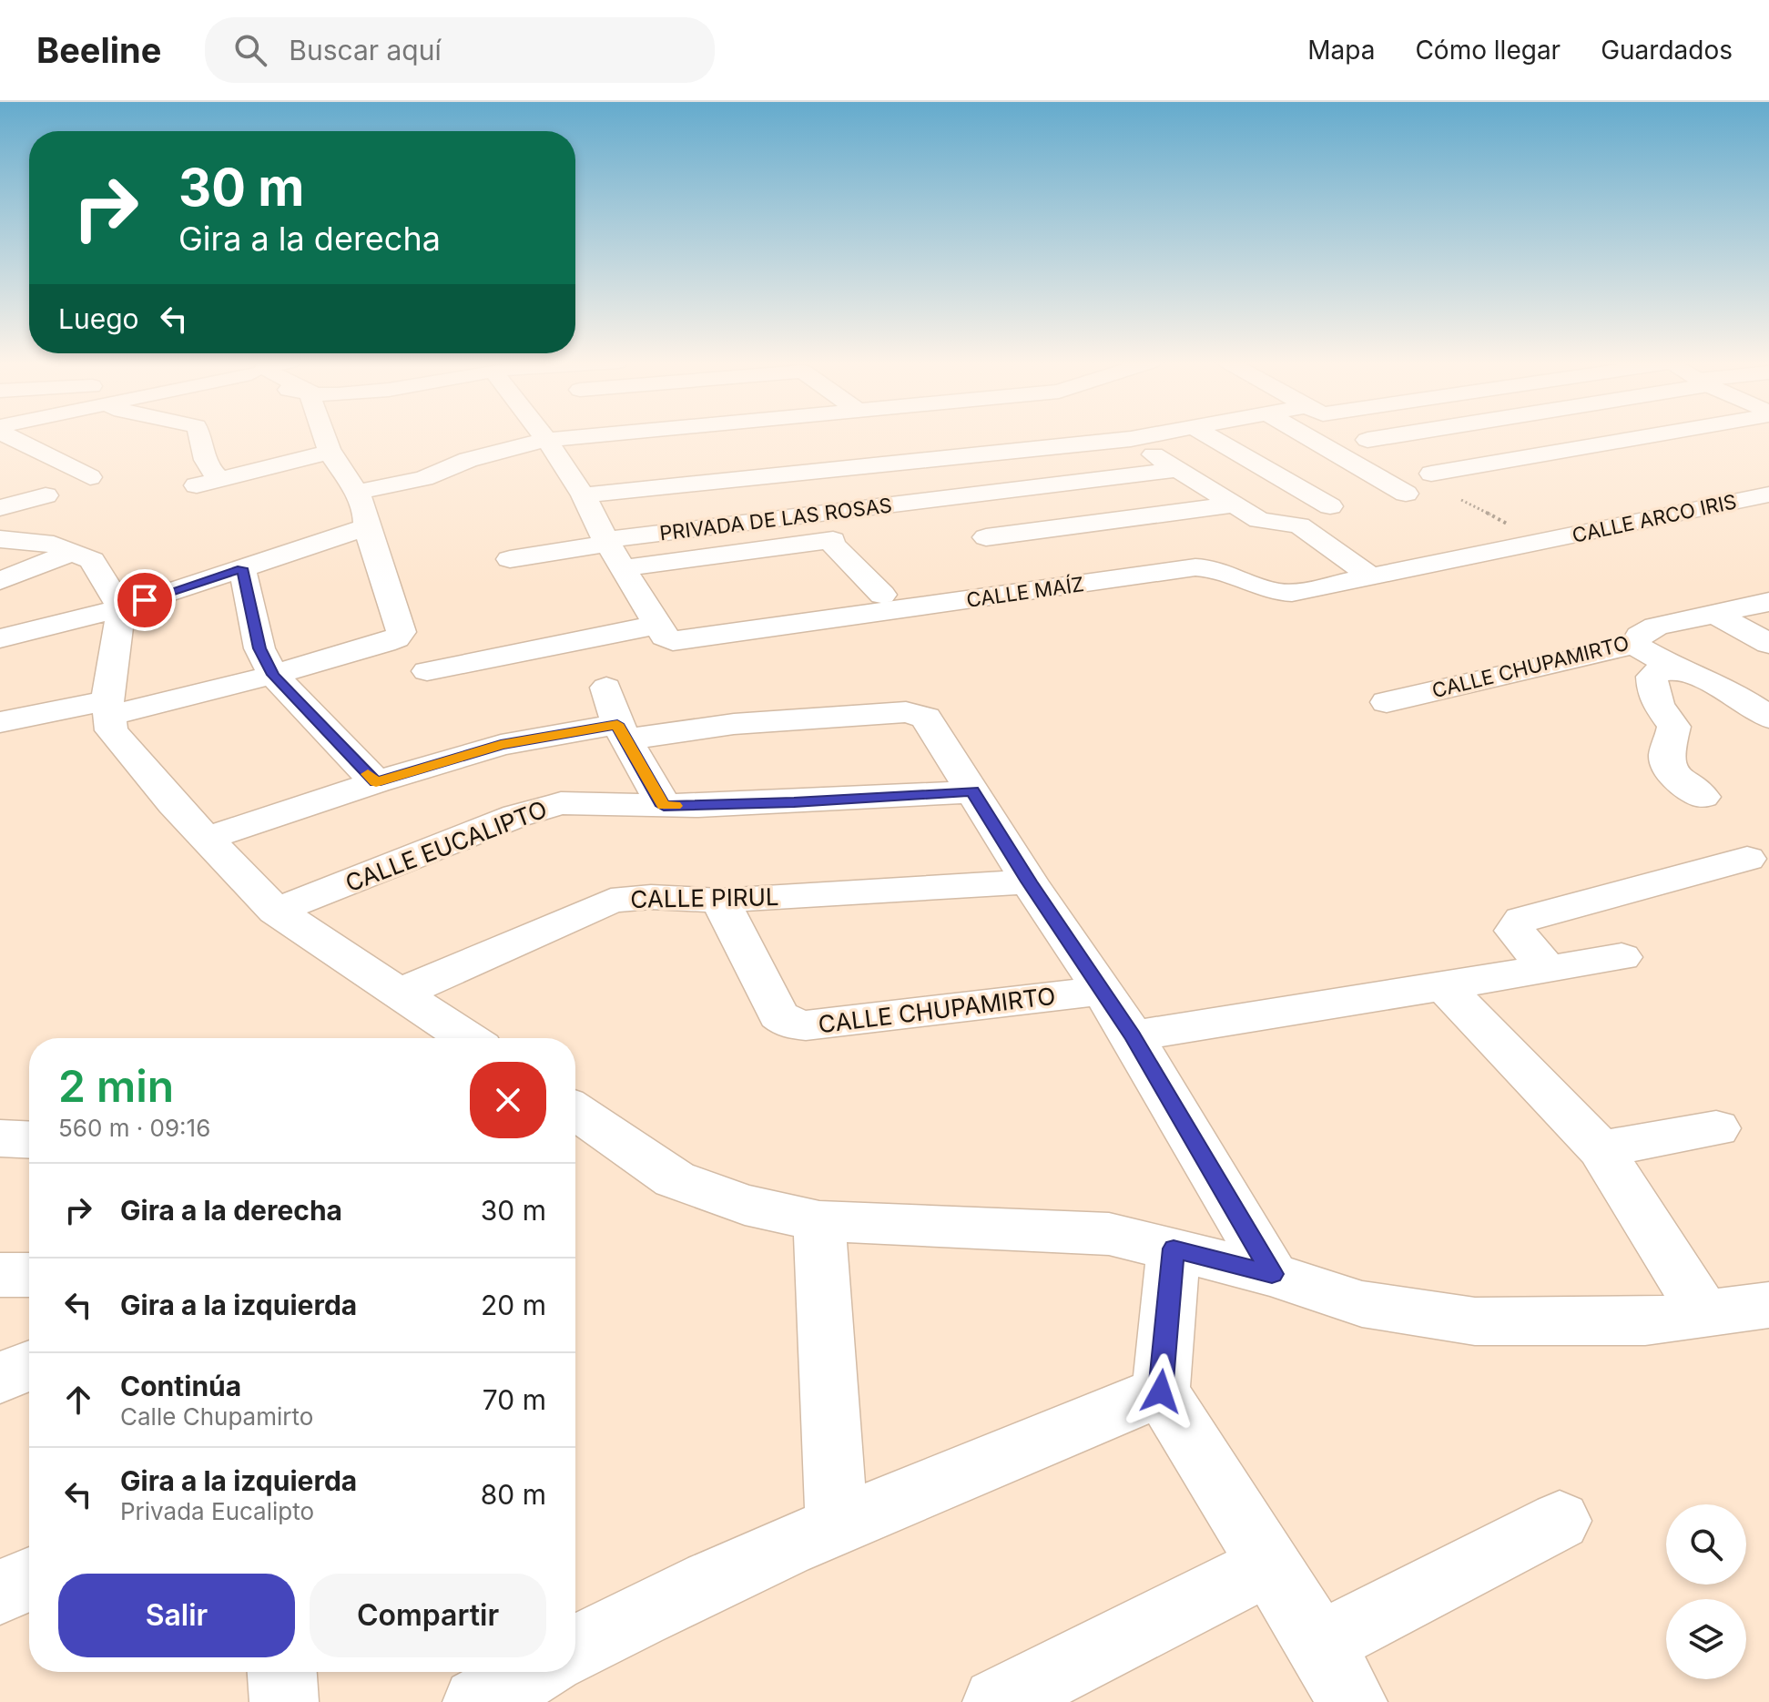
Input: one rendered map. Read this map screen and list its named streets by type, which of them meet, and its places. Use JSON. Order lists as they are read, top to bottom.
{
  "streets": {
    "street": [
      "CALLE ARCO IRIS",
      "PRIVADA DE LAS ROSAS",
      "CALLE MAÍZ",
      "CALLE CHUPAMIRTO",
      "CALLE EUCALIPTO",
      "CALLE PIRUL"
    ]
  },
  "crossings": [
    ["CALLE ARCO IRIS", "CALLE MAÍZ"],
    ["CALLE CHUPAMIRTO", "CALLE EUCALIPTO"],
    ["CALLE CHUPAMIRTO", "CALLE PIRUL"]
  ],
  "page": {
    "header": "Beeline",
    "search": "Buscar aquí",
    "nav": ["Mapa", "Cómo llegar", "Guardados"],
    "turn": ["30 m", "Gira a la derecha"],
    "then": "Luego",
    "heading": ["2 min", "560 m · 09:16"],
    "list": [
      {
        "name": "Gira a la derecha",
        "value": "30 m"
      },
      {
        "name": "Gira a la izquierda",
        "value": "20 m"
      },
      {
        "name": "Continúa",
        "note": "Calle Chupamirto",
        "value": "70 m"
      },
      {
        "name": "Gira a la izquierda",
        "note": "Privada Eucalipto",
        "value": "80 m"
      }
    ],
    "buttons": ["Salir", "Compartir"]
  }
}
